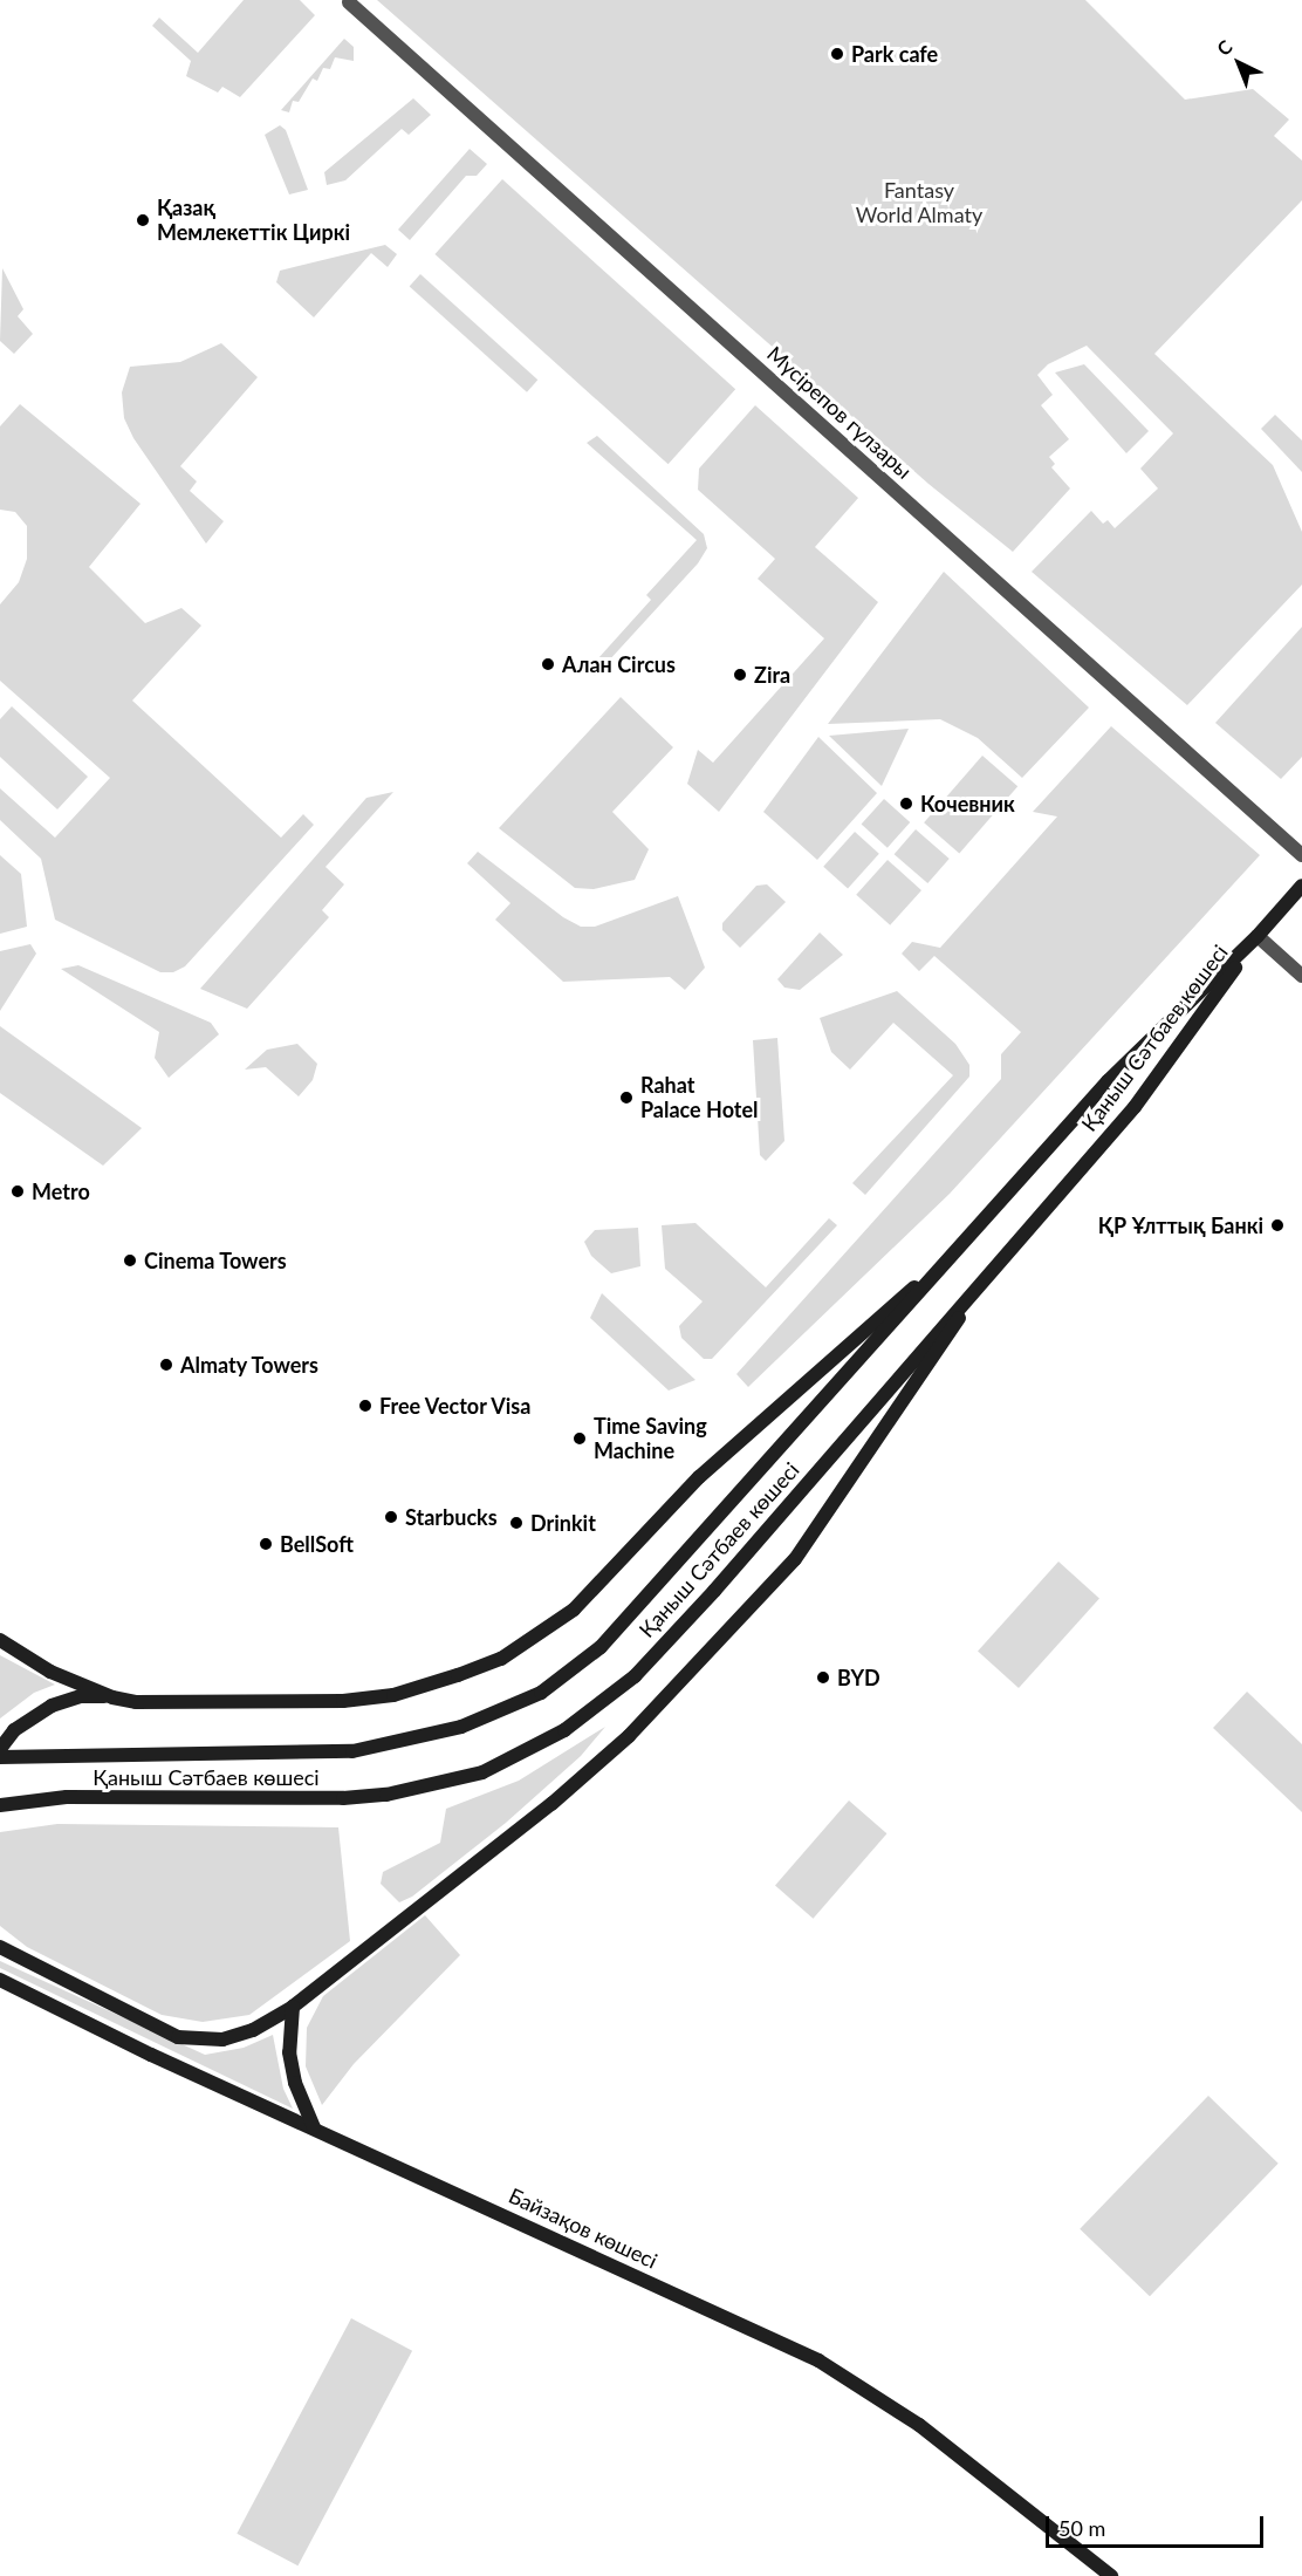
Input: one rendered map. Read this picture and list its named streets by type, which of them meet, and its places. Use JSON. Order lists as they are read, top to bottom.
{
  "streets": {
    "main road": ["Қаныш Сәтбаев көшесі", "Байзақов көшесі"],
    "street": ["Мүсірепов гүлзары"]
  },
  "parks": ["Fantasy World Almaty"],
  "places": [
    "Park cafe",
    "Қазақ Мемлекеттік Циркі",
    "Алан Circus",
    "Zira",
    "Кочевник",
    "Rahat Palace Hotel",
    "Metro",
    "ҚР Ұлттық Банкі",
    "Cinema Towers",
    "Almaty Towers",
    "Free Vector Visa",
    "Time Saving Machine",
    "Starbucks",
    "Drinkit",
    "BellSoft",
    "BYD"
  ],
  "scale_bar": "50 m",
  "north": "top left"
}
